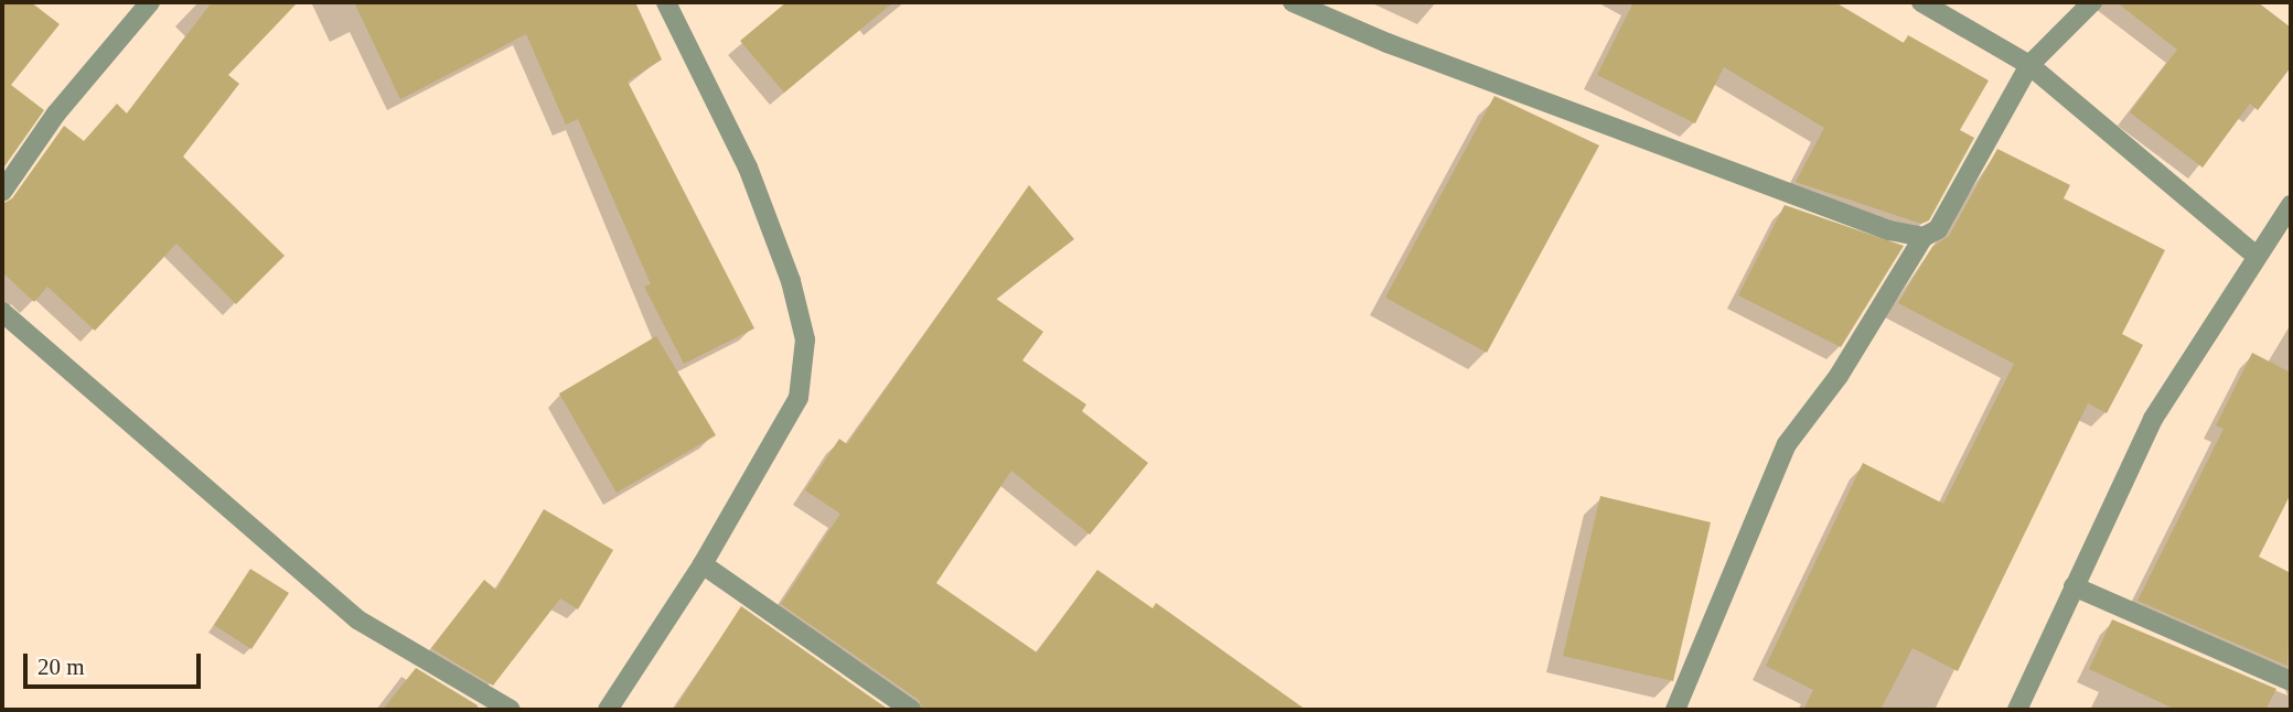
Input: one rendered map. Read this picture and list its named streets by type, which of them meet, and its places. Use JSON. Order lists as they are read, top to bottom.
{
  "scale_bar": "20 m"
}
